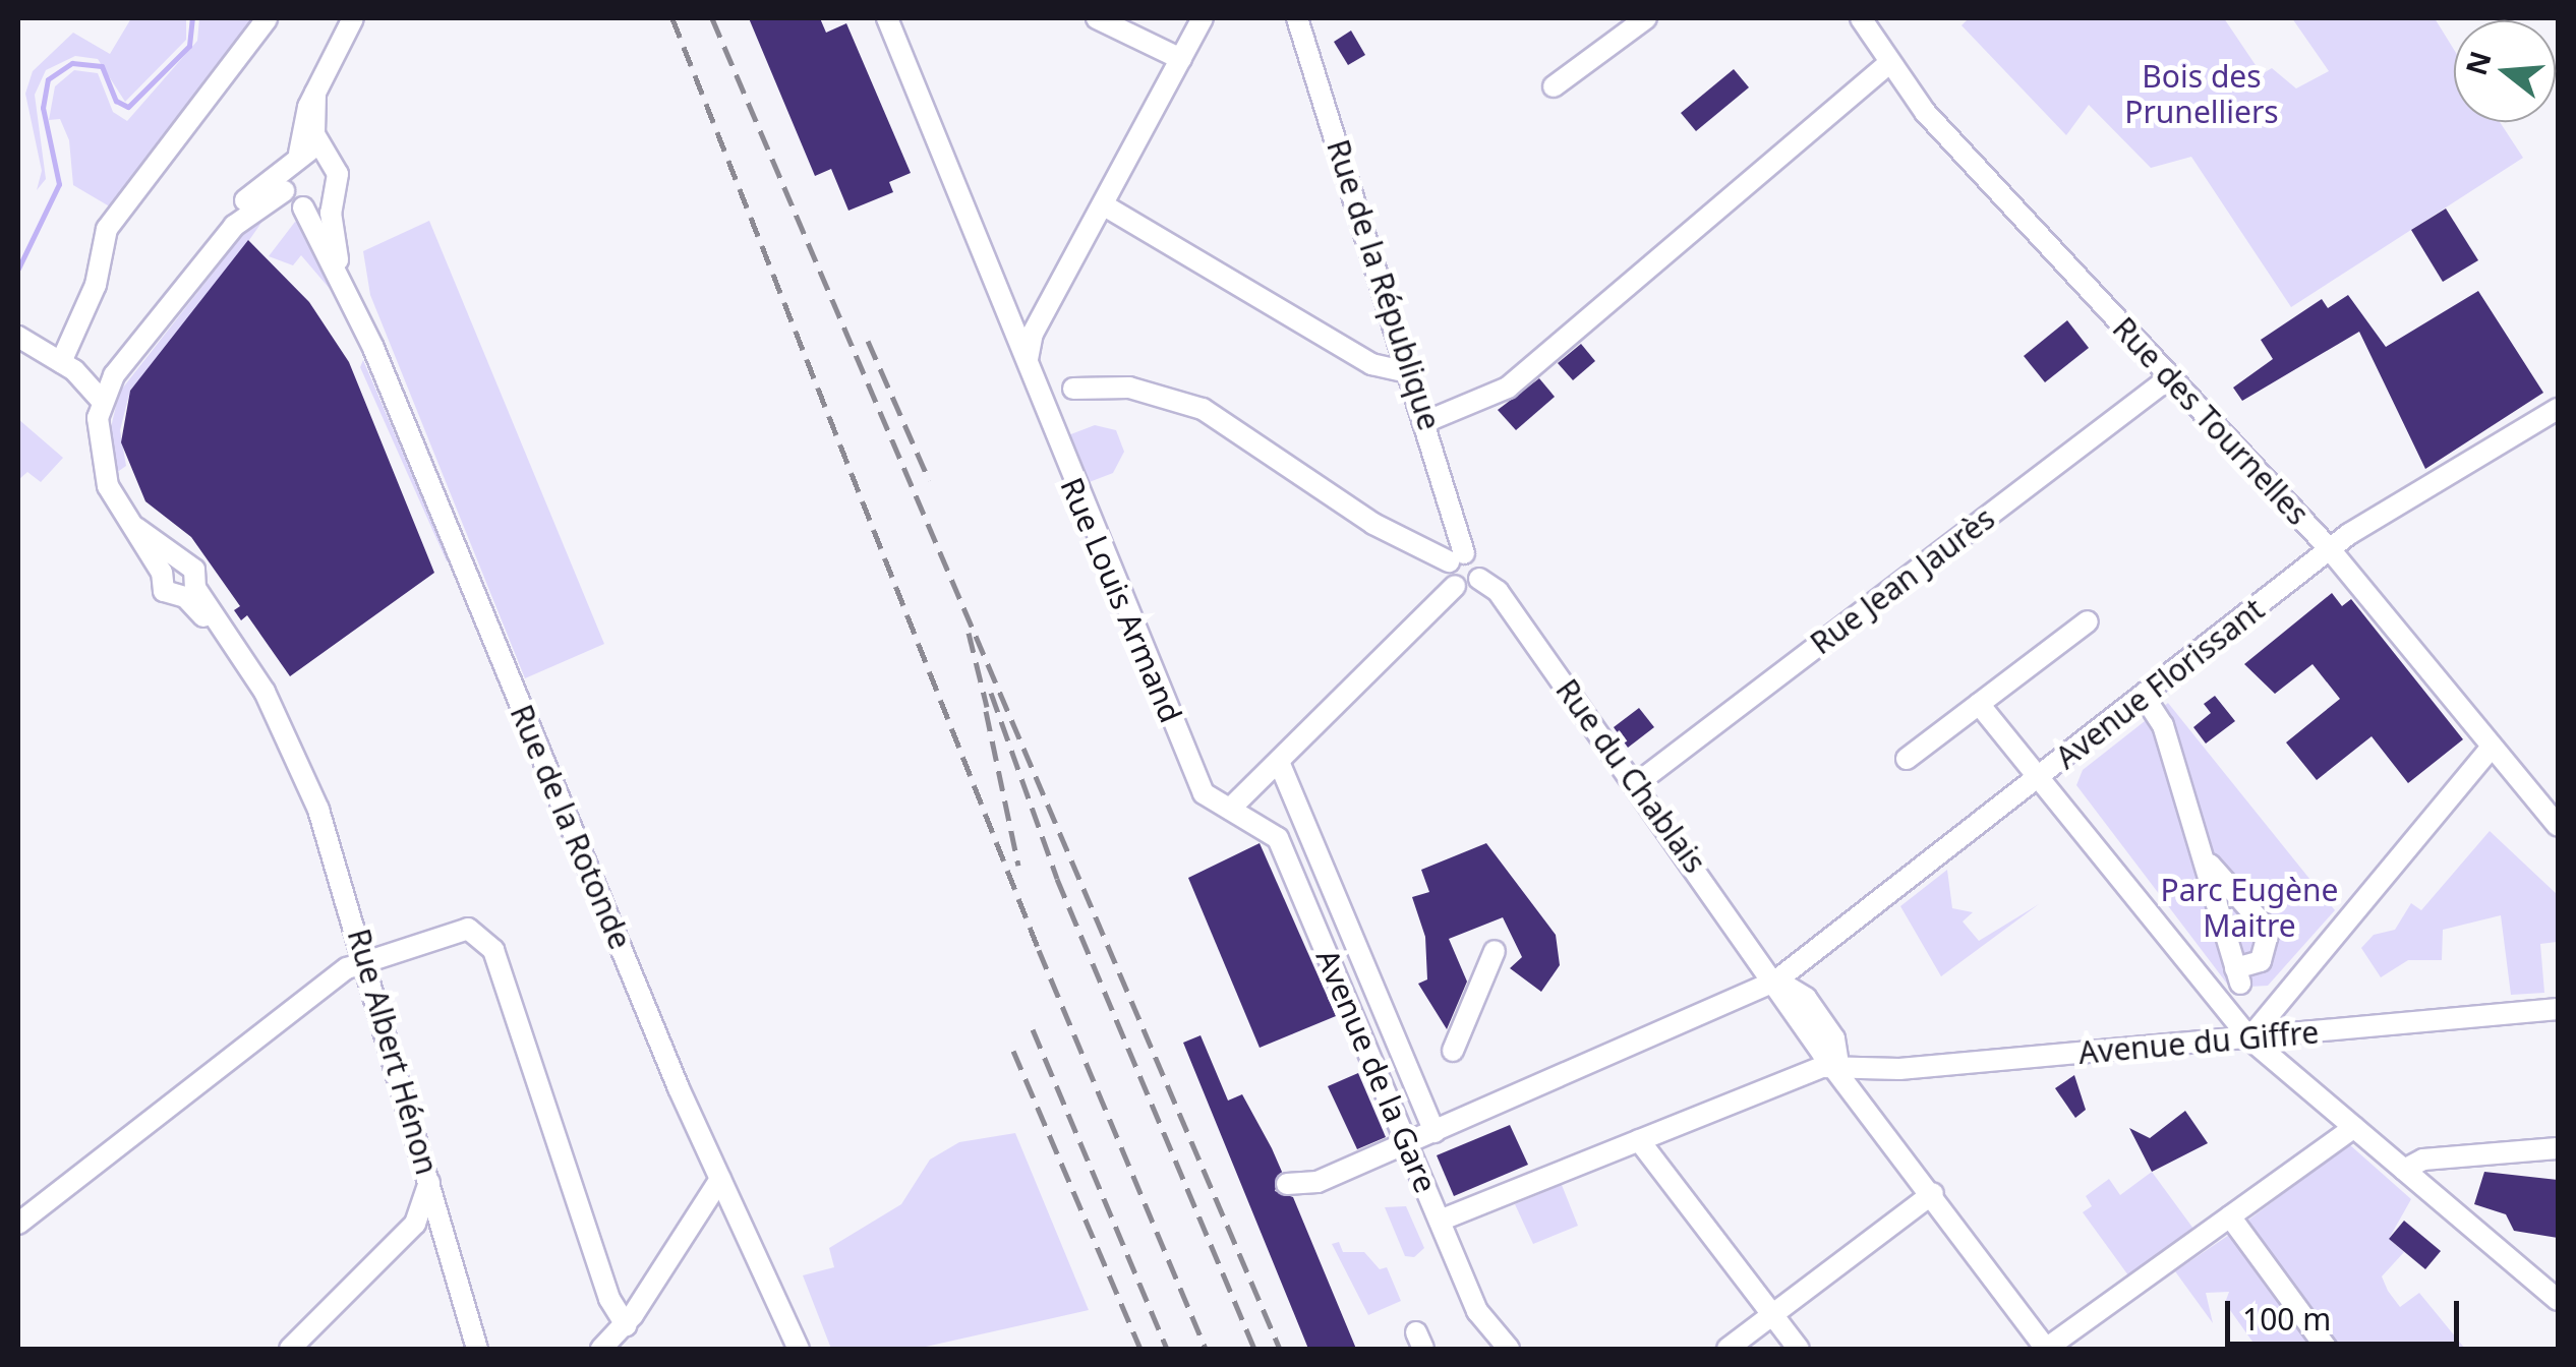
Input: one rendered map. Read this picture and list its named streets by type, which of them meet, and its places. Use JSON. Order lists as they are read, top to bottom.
{
  "streets": {
    "street": [
      "Rue de la République",
      "Rue des Tournelles",
      "Rue Jean Jaurès",
      "Rue Louis Armand",
      "Avenue Florissant",
      "Rue du Chablais",
      "Rue de la Rotonde",
      "Avenue du Giffre",
      "Rue Albert Hénon",
      "Avenue de la Gare"
    ]
  },
  "crossings": [
    ["Rue de la République", "Rue du Chablais"],
    ["Rue des Tournelles", "Rue Jean Jaurès"],
    ["Rue des Tournelles", "Avenue Florissant"],
    ["Rue Jean Jaurès", "Rue du Chablais"],
    ["Rue Louis Armand", "Avenue de la Gare"],
    ["Avenue Florissant", "Rue du Chablais"],
    ["Avenue Florissant", "Avenue de la Gare"],
    ["Rue du Chablais", "Avenue du Giffre"],
    ["Rue de la Rotonde", "Rue Albert Hénon"]
  ],
  "parks": ["Bois des Prunelliers", "Parc Eugène Maitre"],
  "scale_bar": "100 m",
  "north": "left"
}
